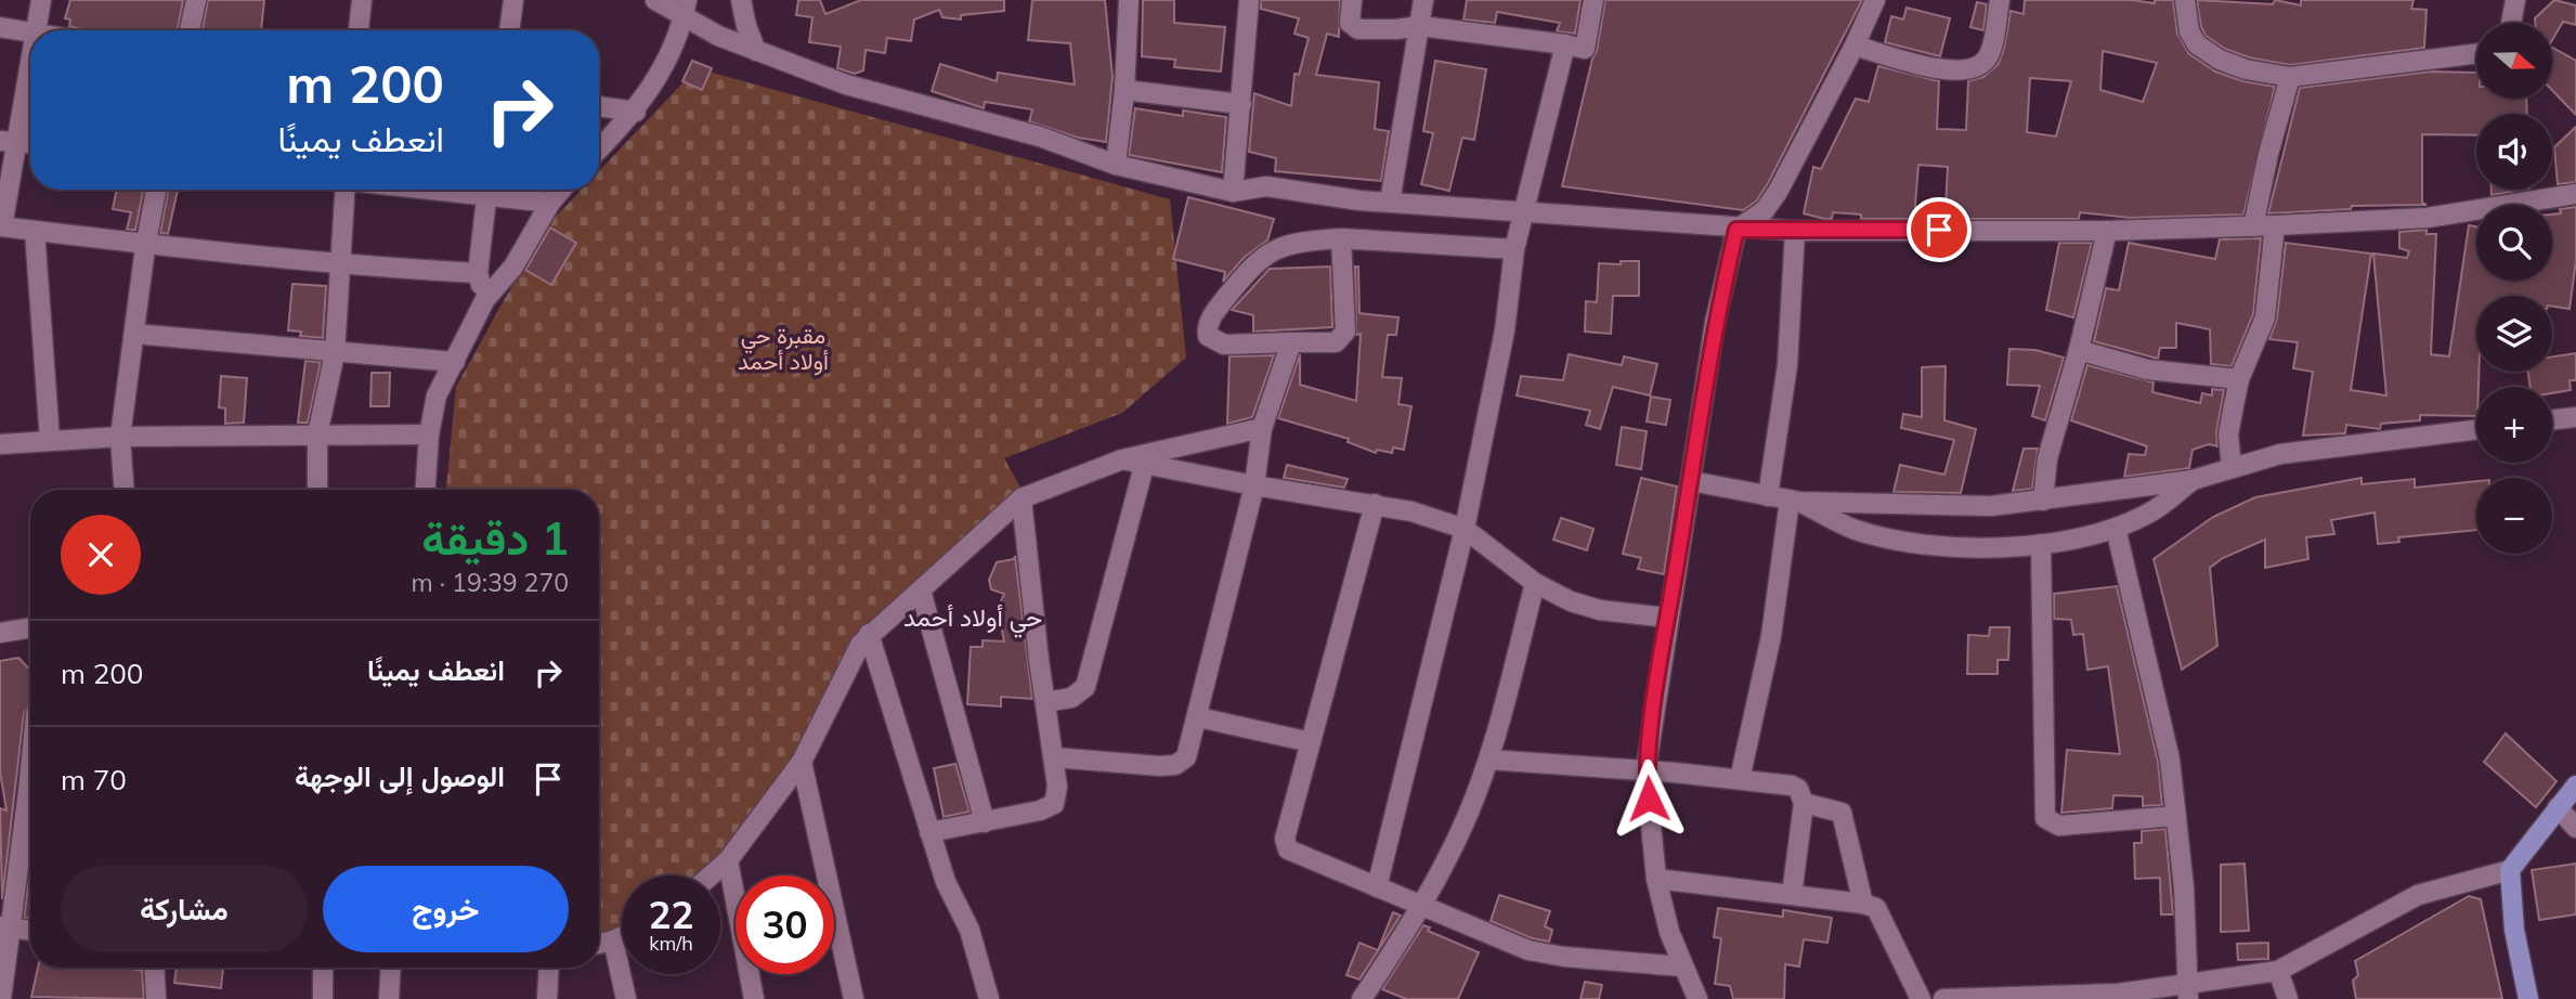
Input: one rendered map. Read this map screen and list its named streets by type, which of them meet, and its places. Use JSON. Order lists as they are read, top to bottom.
{
  "districts": ["حي أولاد أحمد"],
  "parks": ["مقبرة حي أولاد أحمد"],
  "north": "right",
  "page": {
    "map_buttons": ["+", "−"],
    "turn": ["200 m", "انعطف يمينًا"],
    "heading": ["1 دقيقة", "270 m · 19:39"],
    "list": [
      {
        "name": "انعطف يمينًا",
        "value": "200 m"
      },
      {
        "name": "الوصول إلى الوجهة",
        "value": "70 m"
      }
    ],
    "buttons": ["خروج", "مشاركة"],
    "speed": "22 km/h",
    "limit": "30"
  }
}
